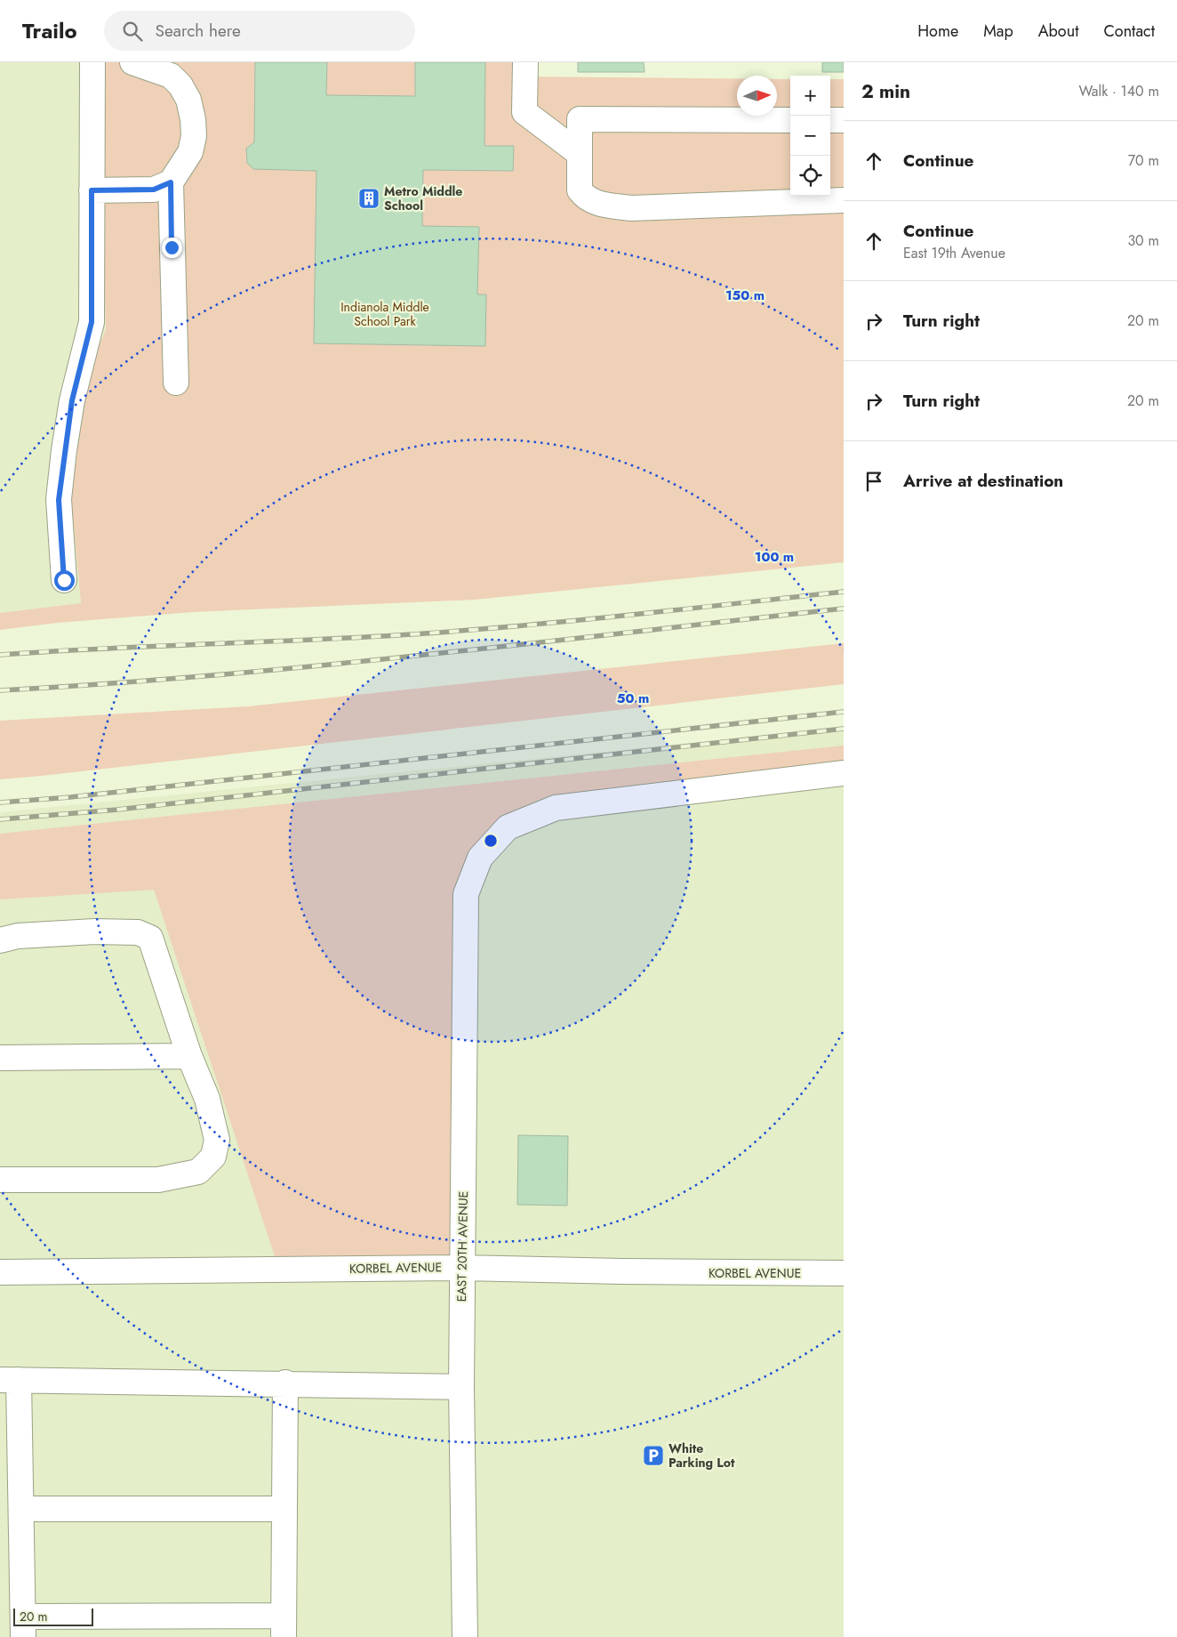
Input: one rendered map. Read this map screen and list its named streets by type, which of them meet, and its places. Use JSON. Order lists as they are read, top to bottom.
{
  "streets": {
    "street": ["EAST 20TH AVENUE", "KORBEL AVENUE"]
  },
  "crossings": [
    ["EAST 20TH AVENUE", "KORBEL AVENUE"]
  ],
  "parks": ["Indianola Middle School Park"],
  "places": {
    "building": ["Metro Middle School"],
    "parking": ["White Parking Lot"]
  },
  "scale_bar": "20 m",
  "north": "right",
  "page": {
    "header": "Trailo",
    "search": "Search here",
    "nav": [
      "Home",
      "Map",
      "About",
      "Contact"
    ],
    "heading": ["2 min", "Walk · 140 m"],
    "map_buttons": ["+", "−"],
    "list": [
      ["Continue", "70 m"],
      ["Continue", "East 19th Avenue", "30 m"],
      ["Turn right", "20 m"],
      ["Turn right", "20 m"],
      "Arrive at destination"
    ],
    "scale": "20 m"
  },
  "rings": ["150 m", "100 m", "50 m"]
}
